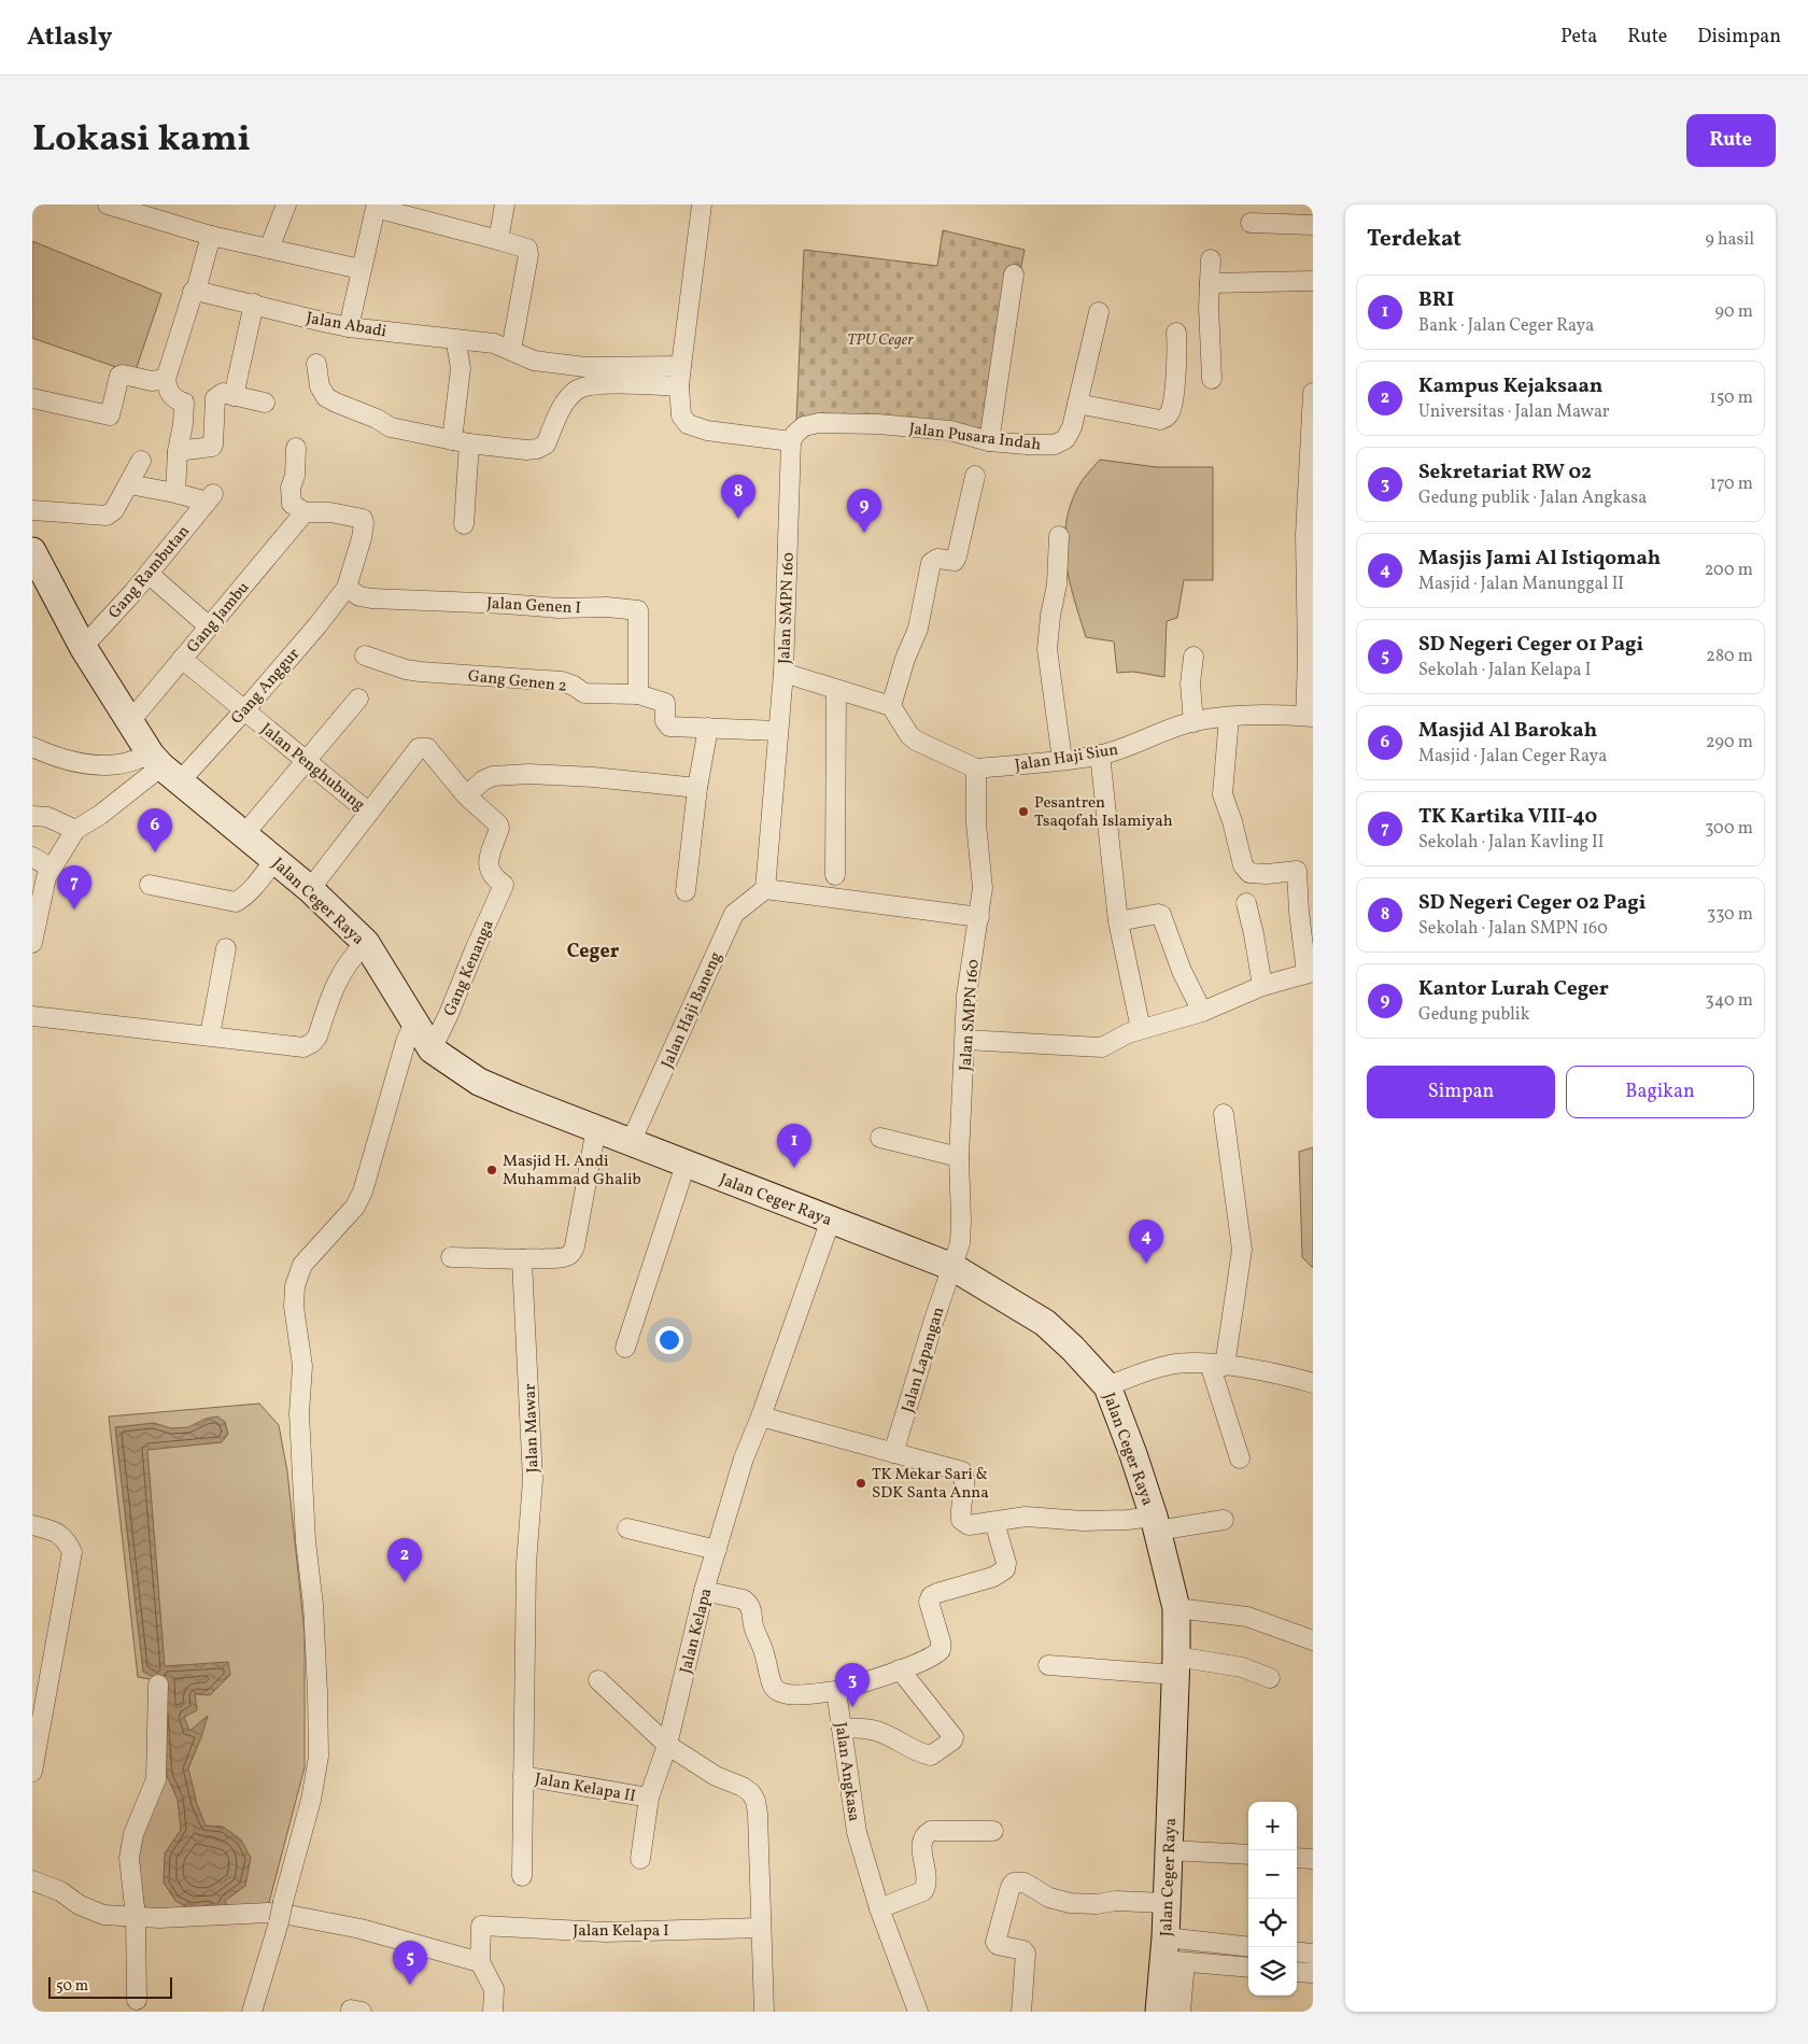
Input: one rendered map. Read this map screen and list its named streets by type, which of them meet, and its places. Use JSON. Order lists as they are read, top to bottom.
{
  "streets": {
    "main road": ["Jalan Ceger Raya"],
    "street": [
      "Jalan Abadi",
      "Jalan Pusara Indah",
      "Gang Rambutan",
      "Jalan Genen I",
      "Jalan SMPN 160",
      "Gang Jambu",
      "Gang Genen 2",
      "Gang Anggur",
      "Jalan Haji Siun",
      "Jalan Penghubung",
      "Gang Kenanga",
      "Jalan Haji Baneng",
      "Jalan Lapangan",
      "Jalan Mawar",
      "Jalan Kelapa",
      "Jalan Angkasa",
      "Jalan Kelapa II",
      "Jalan Kelapa I"
    ]
  },
  "crossings": [
    ["Jalan Pusara Indah", "Jalan SMPN 160"],
    ["Gang Rambutan", "Jalan Ceger Raya"],
    ["Jalan Genen I", "Gang Genen 2"],
    ["Jalan Genen I", "Gang Anggur"],
    ["Jalan SMPN 160", "Jalan Haji Siun"],
    ["Jalan SMPN 160", "Jalan Ceger Raya"],
    ["Jalan SMPN 160", "Jalan Lapangan"],
    ["Gang Jambu", "Jalan Penghubung"],
    ["Gang Jambu", "Jalan Ceger Raya"],
    ["Gang Anggur", "Jalan Penghubung"],
    ["Gang Anggur", "Jalan Ceger Raya"],
    ["Jalan Penghubung", "Gang Kenanga"],
    ["Jalan Ceger Raya", "Gang Kenanga"],
    ["Jalan Ceger Raya", "Jalan Haji Baneng"],
    ["Jalan Ceger Raya", "Jalan Lapangan"],
    ["Jalan Ceger Raya", "Jalan Kelapa"],
    ["Jalan Mawar", "Jalan Kelapa II"],
    ["Jalan Kelapa", "Jalan Kelapa II"]
  ],
  "districts": ["Ceger"],
  "parks": ["TPU Ceger"],
  "places": ["Pesantren Tsaqofah Islamiyah", "Masjid H. Andi Muhammad Ghalib", "TK Mekar Sari & SDK Santa Anna"],
  "scale_bar": "50 m",
  "page": {
    "header": "Atlasly",
    "nav": ["Peta", "Rute", "Disimpan"],
    "title": "Lokasi kami",
    "buttons": [
      "Rute",
      ["Simpan", "Bagikan"]
    ],
    "heading": ["Terdekat", "9 hasil"],
    "list": [
      {
        "mark": "1",
        "name": "BRI",
        "note": "Bank · Jalan Ceger Raya",
        "value": "90 m"
      },
      {
        "mark": "2",
        "name": "Kampus Kejaksaan",
        "note": "Universitas · Jalan Mawar",
        "value": "150 m"
      },
      {
        "mark": "3",
        "name": "Sekretariat RW 02",
        "note": "Gedung publik · Jalan Angkasa",
        "value": "170 m"
      },
      {
        "mark": "4",
        "name": "Masjis Jami Al Istiqomah",
        "note": "Masjid · Jalan Manunggal II",
        "value": "200 m"
      },
      {
        "mark": "5",
        "name": "SD Negeri Ceger 01 Pagi",
        "note": "Sekolah · Jalan Kelapa I",
        "value": "280 m"
      },
      {
        "mark": "6",
        "name": "Masjid Al Barokah",
        "note": "Masjid · Jalan Ceger Raya",
        "value": "290 m"
      },
      {
        "mark": "7",
        "name": "TK Kartika VIII-40",
        "note": "Sekolah · Jalan Kavling II",
        "value": "300 m"
      },
      {
        "mark": "8",
        "name": "SD Negeri Ceger 02 Pagi",
        "note": "Sekolah · Jalan SMPN 160",
        "value": "330 m"
      },
      {
        "mark": "9",
        "name": "Kantor Lurah Ceger",
        "note": "Gedung publik",
        "value": "340 m"
      }
    ],
    "pins": [
      "8",
      "9",
      "6",
      "7",
      "1",
      "4",
      "2",
      "3",
      "5"
    ],
    "map_buttons": ["+", "−"],
    "scale": "50 m"
  }
}
